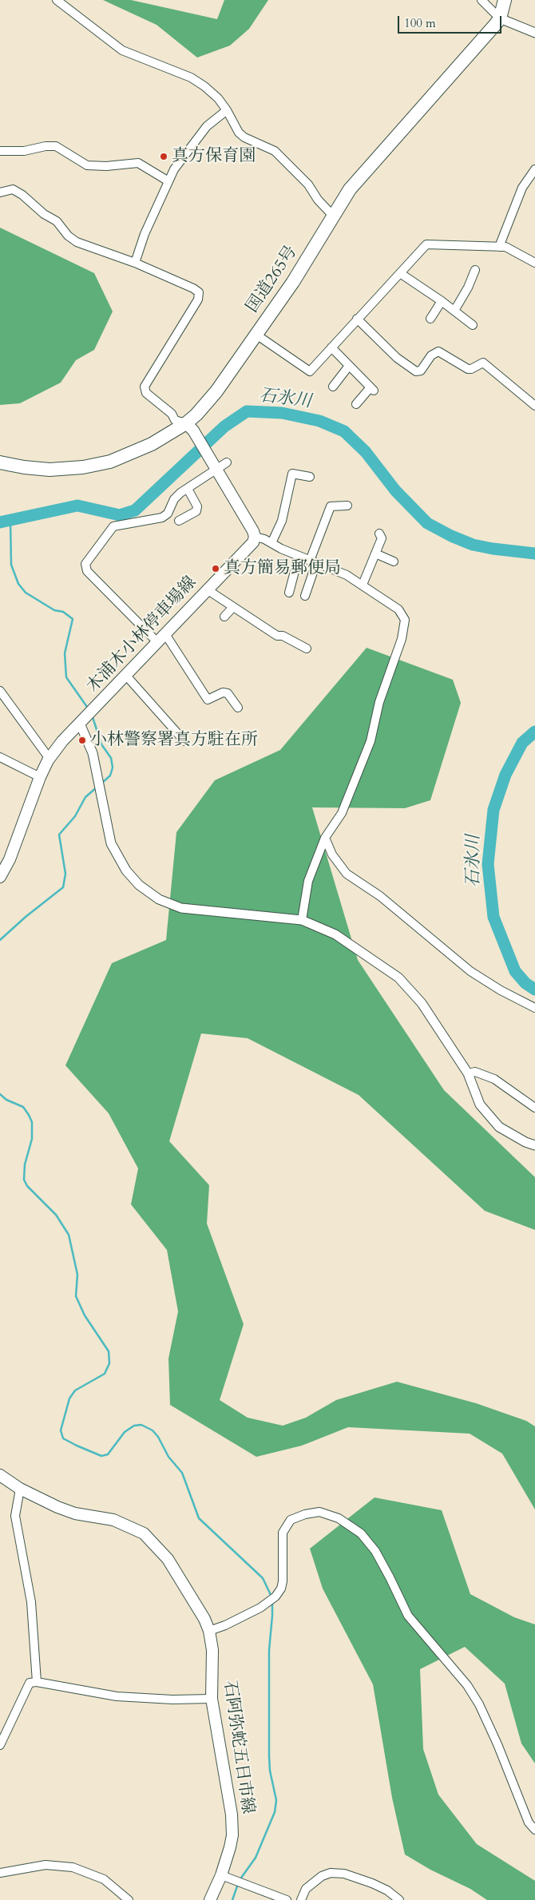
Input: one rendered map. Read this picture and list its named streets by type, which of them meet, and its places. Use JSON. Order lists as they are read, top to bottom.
{
  "streets": {
    "highway": ["国道265号"],
    "main road": ["木浦木小林停車場線", "石阿弥蛇五日市線"]
  },
  "water": ["石氷川"],
  "places": ["真方保育園", "真方簡易郵便局", "小林警察署真方駐在所"],
  "scale_bar": "100 m"
}
